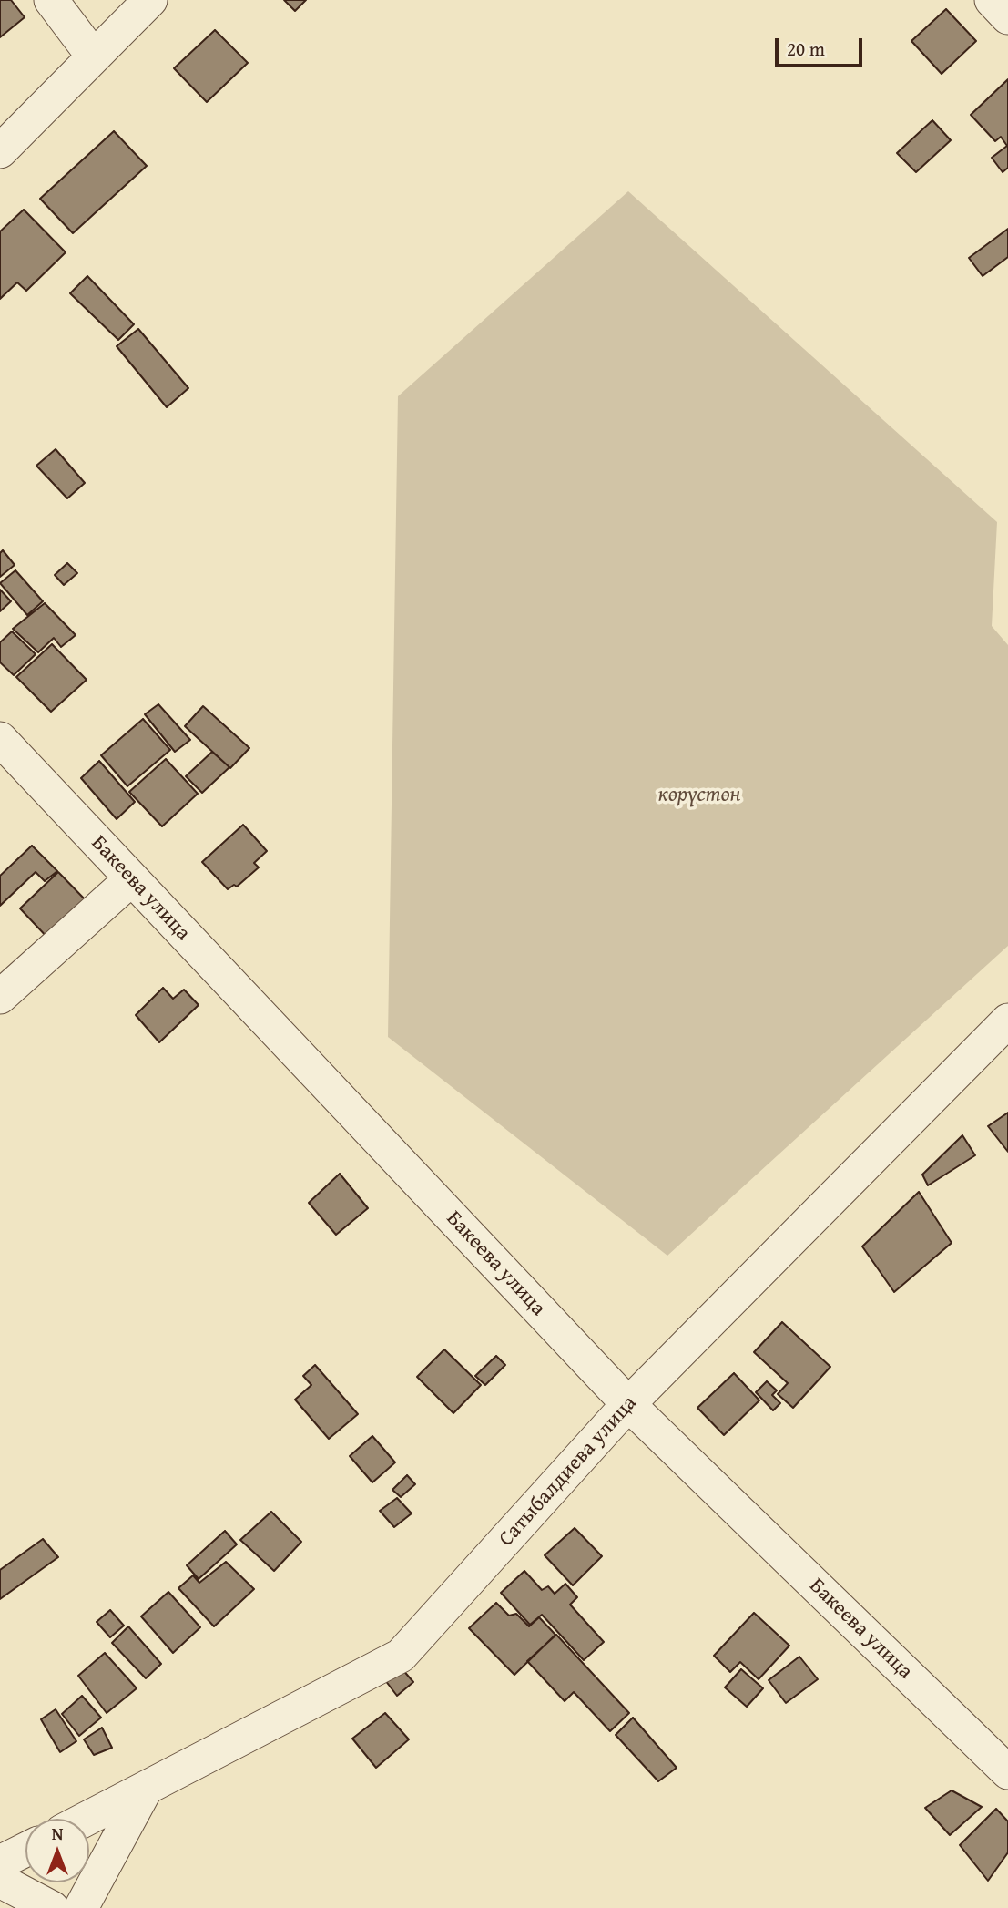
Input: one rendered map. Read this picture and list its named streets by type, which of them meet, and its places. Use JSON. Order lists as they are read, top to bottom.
{
  "streets": {
    "street": ["Бакеева улица", "Сатыбалдиева улица"]
  },
  "crossings": [
    ["Бакеева улица", "Сатыбалдиева улица"]
  ],
  "parks": ["көрүстөн"],
  "scale_bar": "20 m",
  "north": "top"
}
